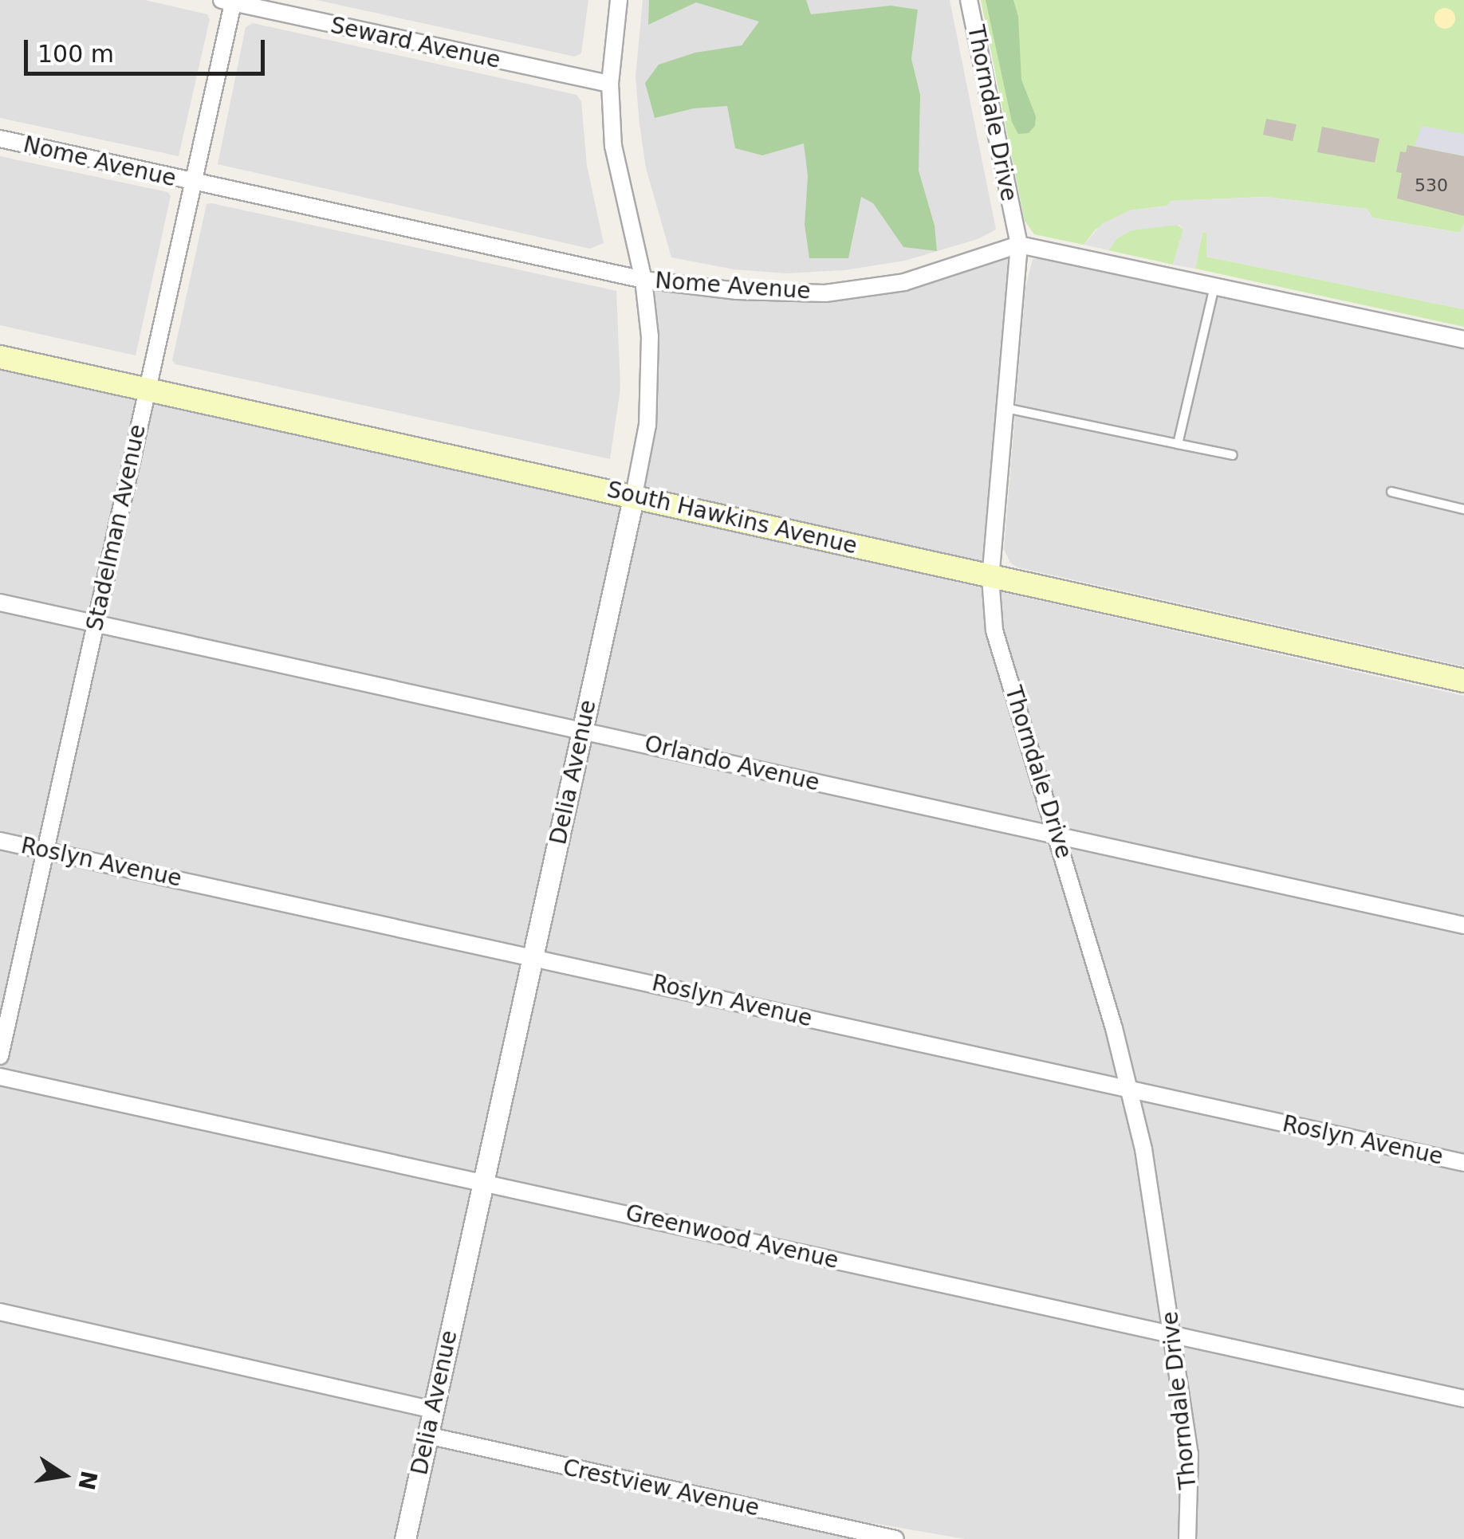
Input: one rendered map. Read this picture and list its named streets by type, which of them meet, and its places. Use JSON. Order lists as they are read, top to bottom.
{
  "streets": {
    "main road": ["South Hawkins Avenue"],
    "street": [
      "Seward Avenue",
      "Thorndale Drive",
      "Nome Avenue",
      "Stadelman Avenue",
      "Orlando Avenue",
      "Delia Avenue",
      "Roslyn Avenue",
      "Greenwood Avenue",
      "Crestview Avenue"
    ]
  },
  "crossings": [
    ["Seward Avenue", "Stadelman Avenue"],
    ["Seward Avenue", "Delia Avenue"],
    ["Thorndale Drive", "Nome Avenue"],
    ["Thorndale Drive", "South Hawkins Avenue"],
    ["Thorndale Drive", "Orlando Avenue"],
    ["Thorndale Drive", "Roslyn Avenue"],
    ["Thorndale Drive", "Greenwood Avenue"],
    ["Nome Avenue", "Stadelman Avenue"],
    ["Nome Avenue", "Delia Avenue"],
    ["South Hawkins Avenue", "Stadelman Avenue"],
    ["South Hawkins Avenue", "Delia Avenue"],
    ["Stadelman Avenue", "Orlando Avenue"],
    ["Stadelman Avenue", "Roslyn Avenue"],
    ["Orlando Avenue", "Delia Avenue"],
    ["Delia Avenue", "Roslyn Avenue"],
    ["Delia Avenue", "Greenwood Avenue"],
    ["Delia Avenue", "Crestview Avenue"]
  ],
  "house_numbers": ["530"],
  "scale_bar": "100 m",
  "north": "right"
}
